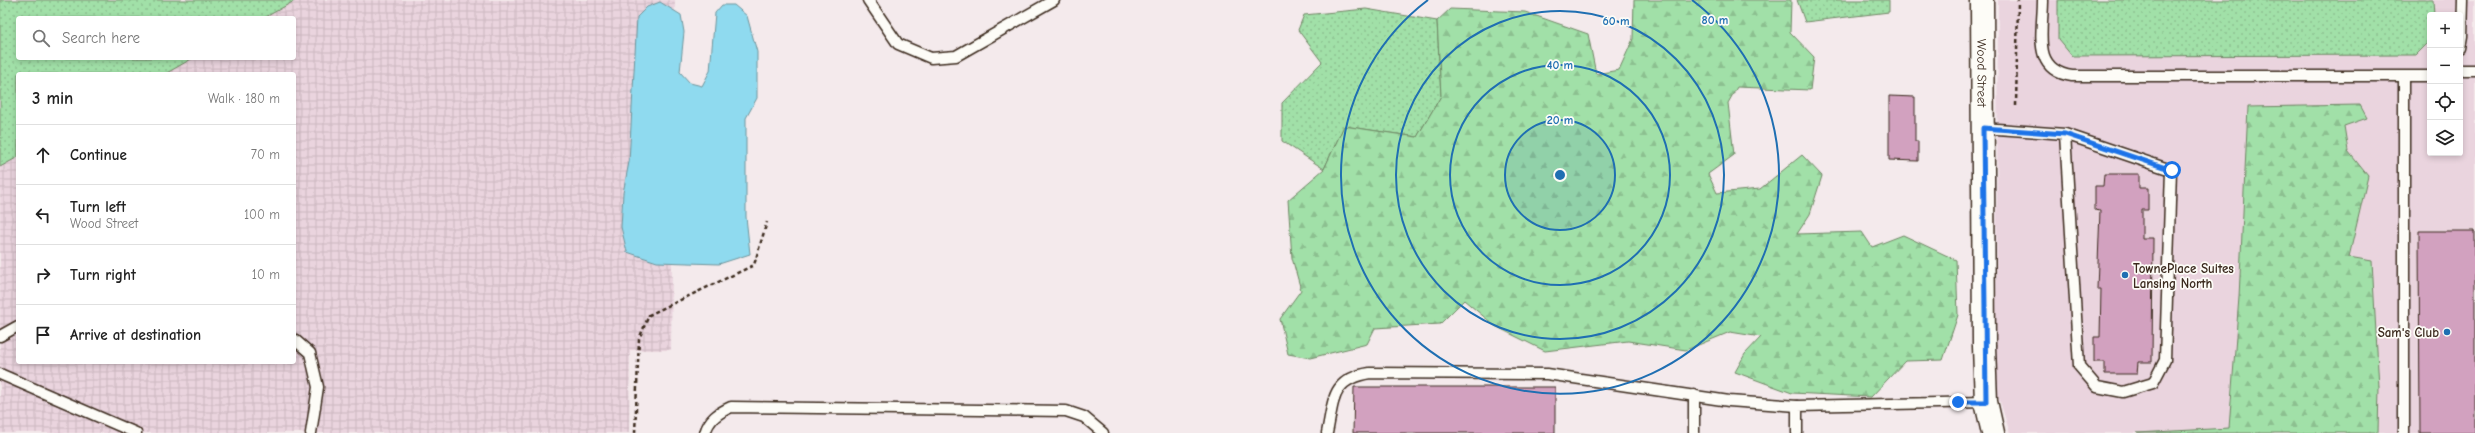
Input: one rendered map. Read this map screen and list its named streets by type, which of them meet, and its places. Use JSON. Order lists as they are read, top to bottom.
{
  "streets": {
    "street": ["Wood Street"]
  },
  "places": ["TownePlace Suites Lansing North", "Sam's Club"],
  "page": {
    "map_buttons": ["+", "−"],
    "search": "Search here",
    "heading": ["3 min", "Walk · 180 m"],
    "list": [
      ["Continue", "70 m"],
      ["Turn left", "Wood Street", "100 m"],
      ["Turn right", "10 m"],
      "Arrive at destination"
    ]
  },
  "rings": [
    "80 m",
    "60 m",
    "40 m",
    "20 m"
  ]
}
